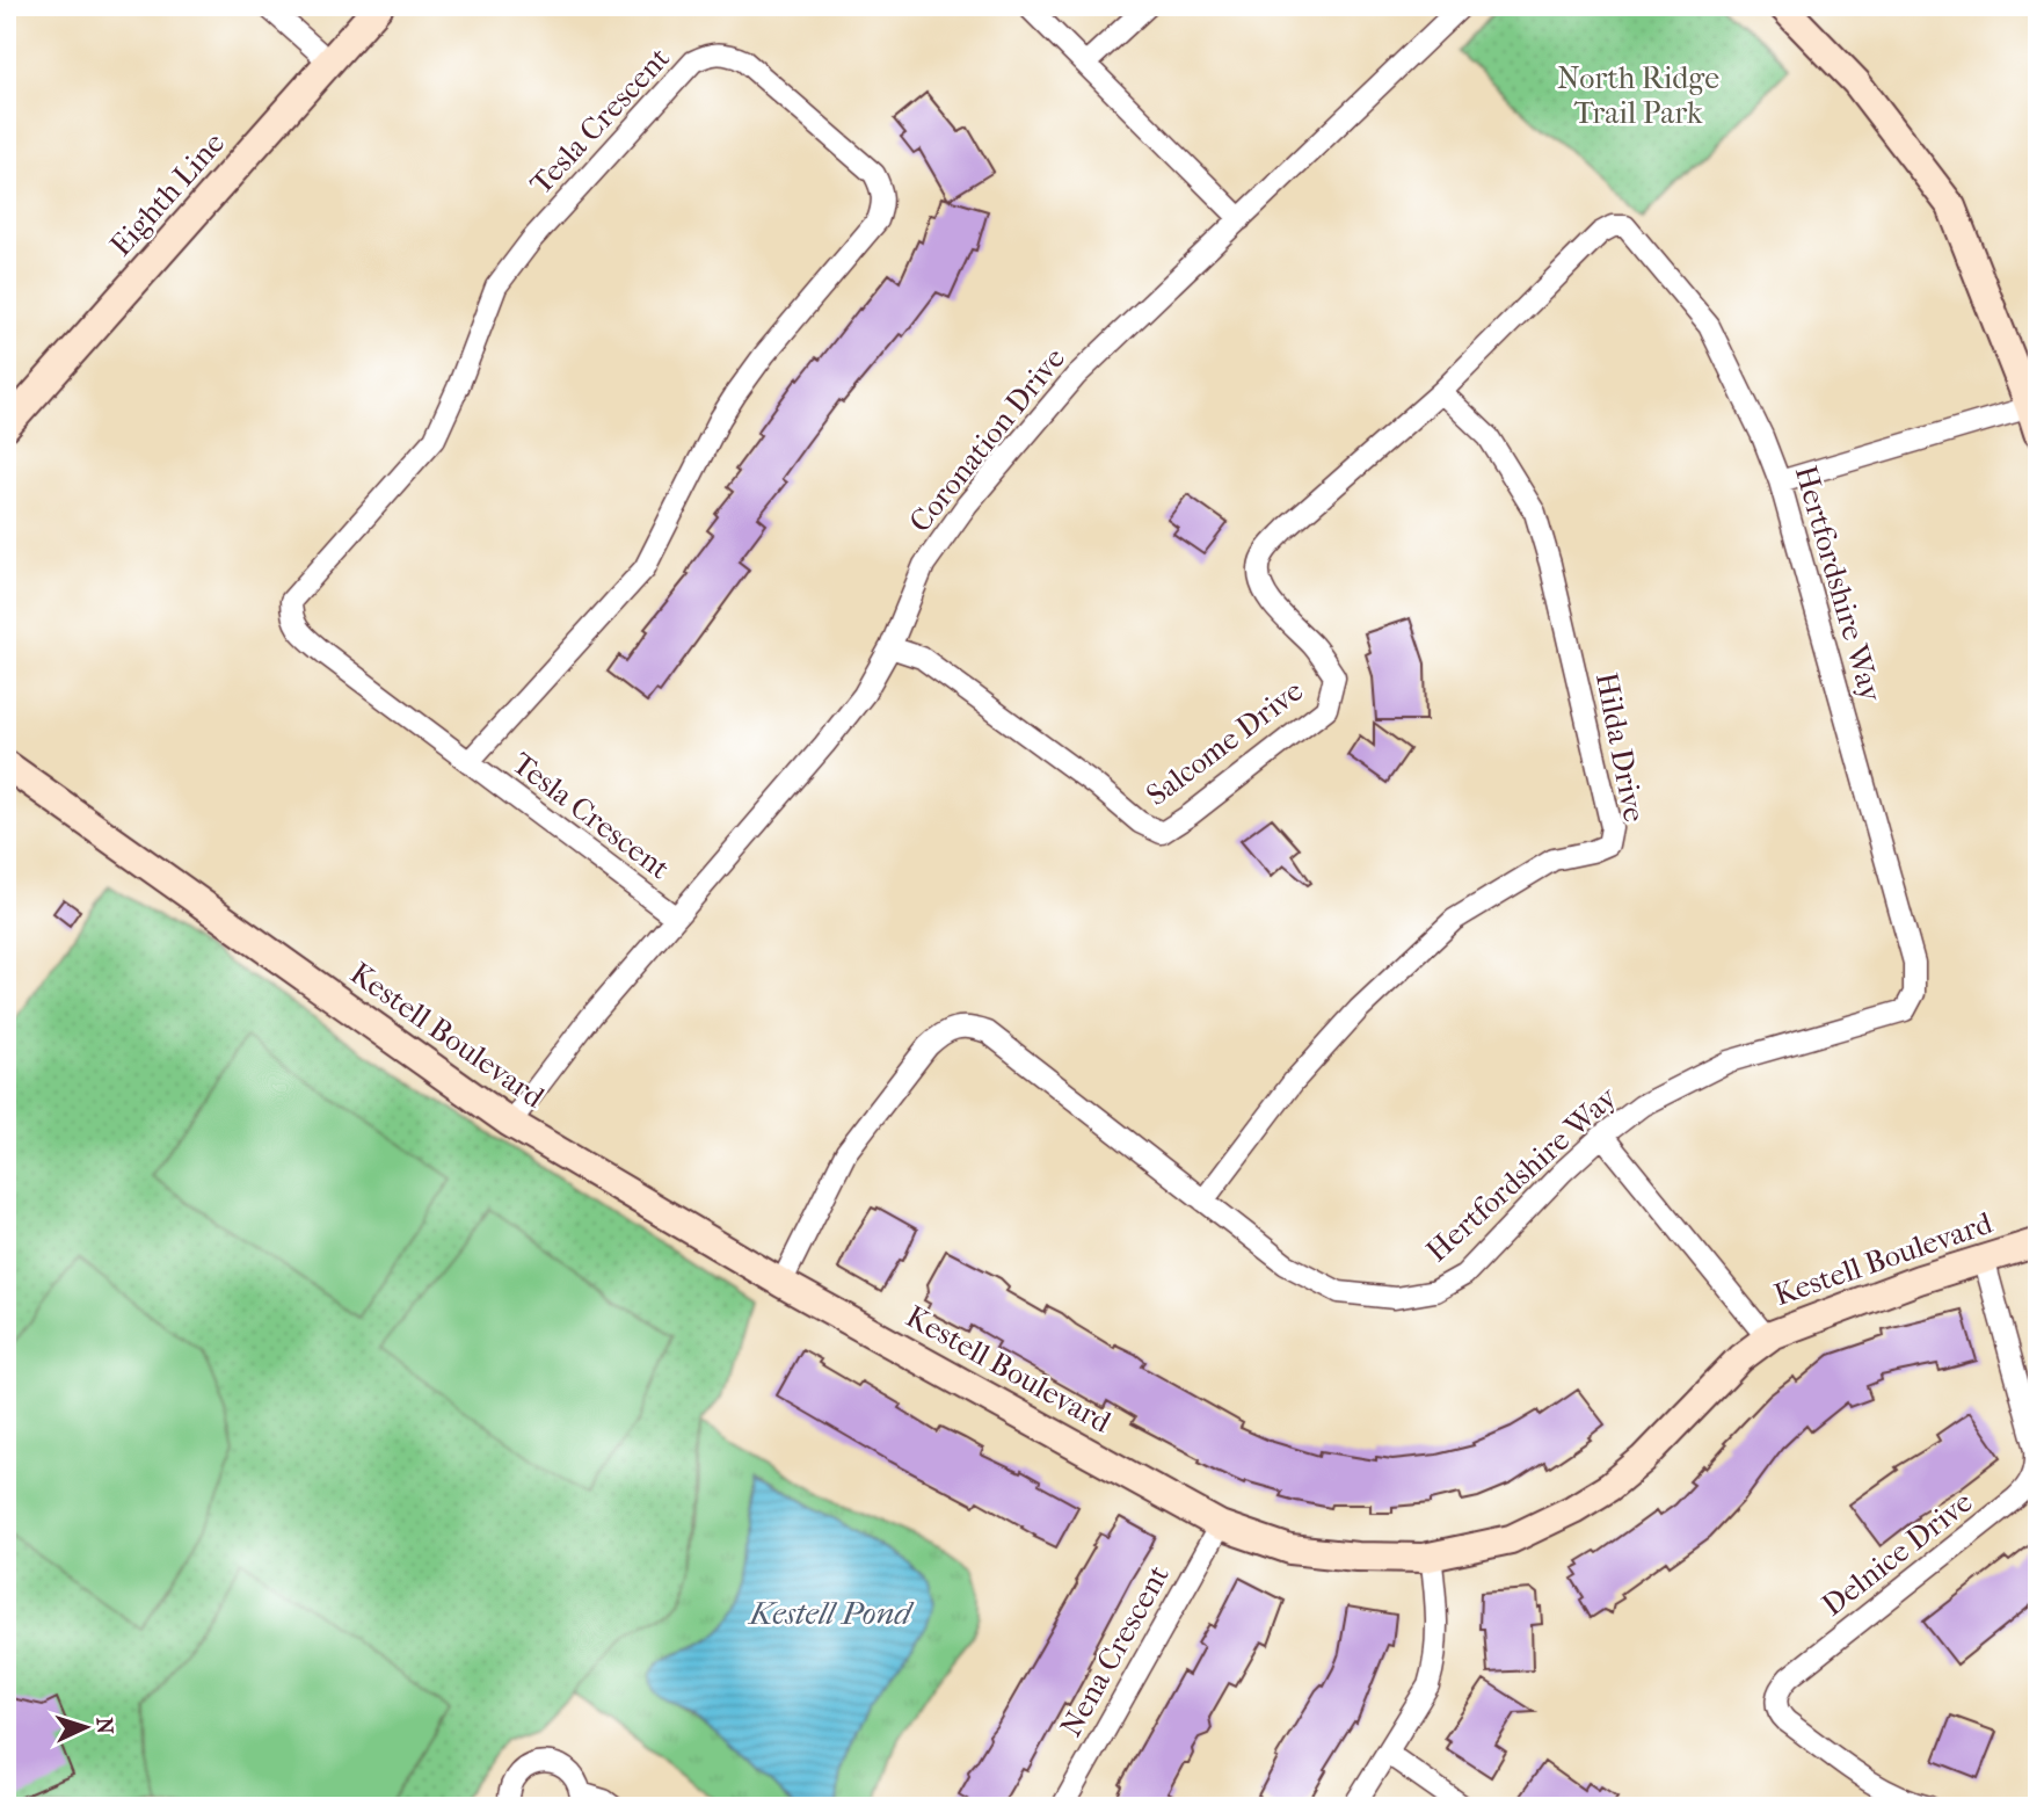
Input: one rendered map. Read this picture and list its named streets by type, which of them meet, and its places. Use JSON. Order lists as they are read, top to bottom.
{
  "streets": {
    "street": [
      "Tesla Crescent",
      "Eighth Line",
      "Coronation Drive",
      "Hertfordshire Way",
      "Salcome Drive",
      "Hilda Drive",
      "Kestell Boulevard",
      "Delnice Drive",
      "Nena Crescent"
    ]
  },
  "crossings": [
    ["Tesla Crescent", "Coronation Drive"],
    ["Coronation Drive", "Salcome Drive"],
    ["Coronation Drive", "Kestell Boulevard"],
    ["Hertfordshire Way", "Salcome Drive"],
    ["Hertfordshire Way", "Hilda Drive"],
    ["Hertfordshire Way", "Kestell Boulevard"],
    ["Salcome Drive", "Hilda Drive"],
    ["Kestell Boulevard", "Delnice Drive"],
    ["Kestell Boulevard", "Nena Crescent"]
  ],
  "water": ["Kestell Pond"],
  "parks": ["North Ridge Trail Park"],
  "north": "right"
}
